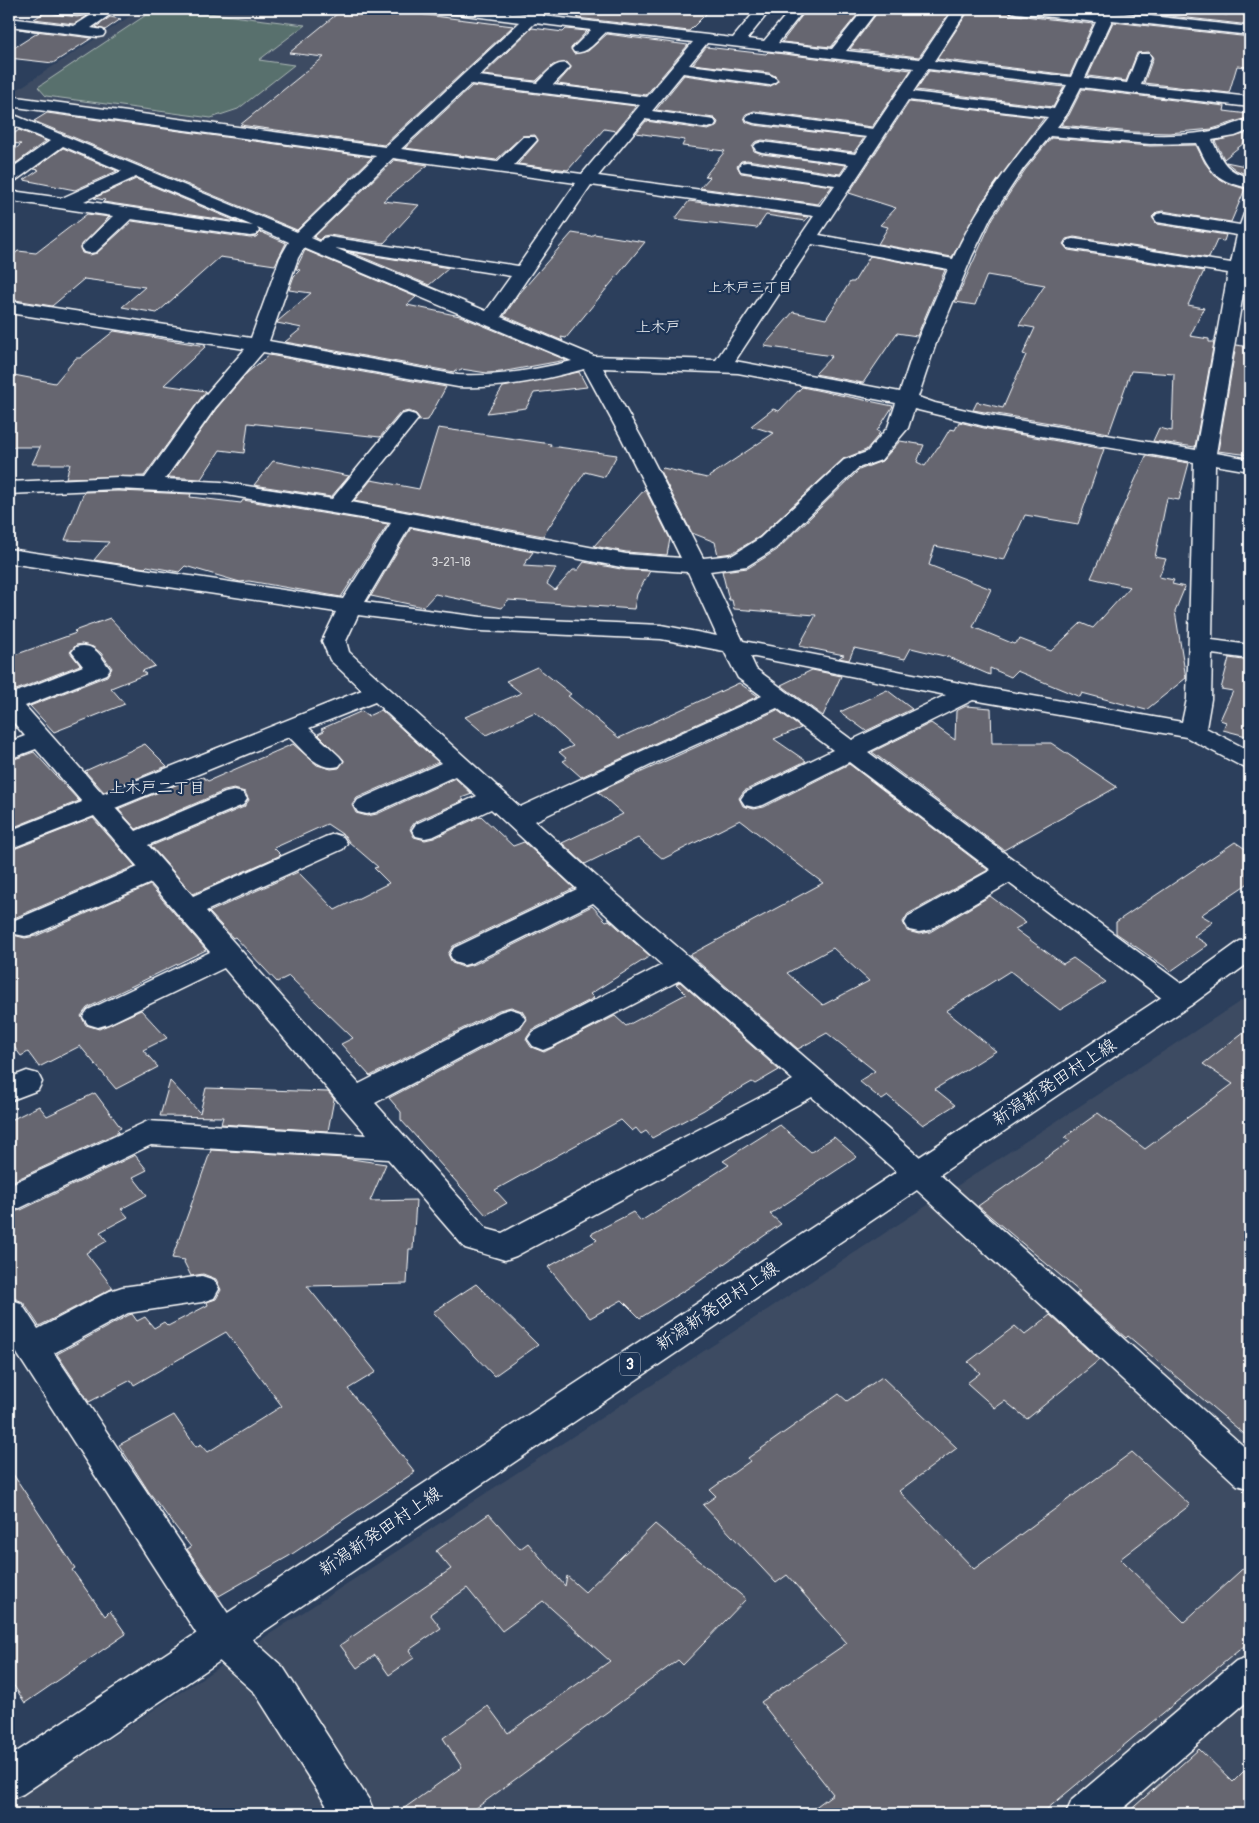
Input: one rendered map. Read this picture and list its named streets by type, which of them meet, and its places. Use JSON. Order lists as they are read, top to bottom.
{
  "streets": {
    "street": ["新潟新発田村上線", "3"]
  },
  "districts": ["上木戸三丁目", "上木戸", "上木戸二丁目"],
  "house_numbers": ["3-21-18"]
}
